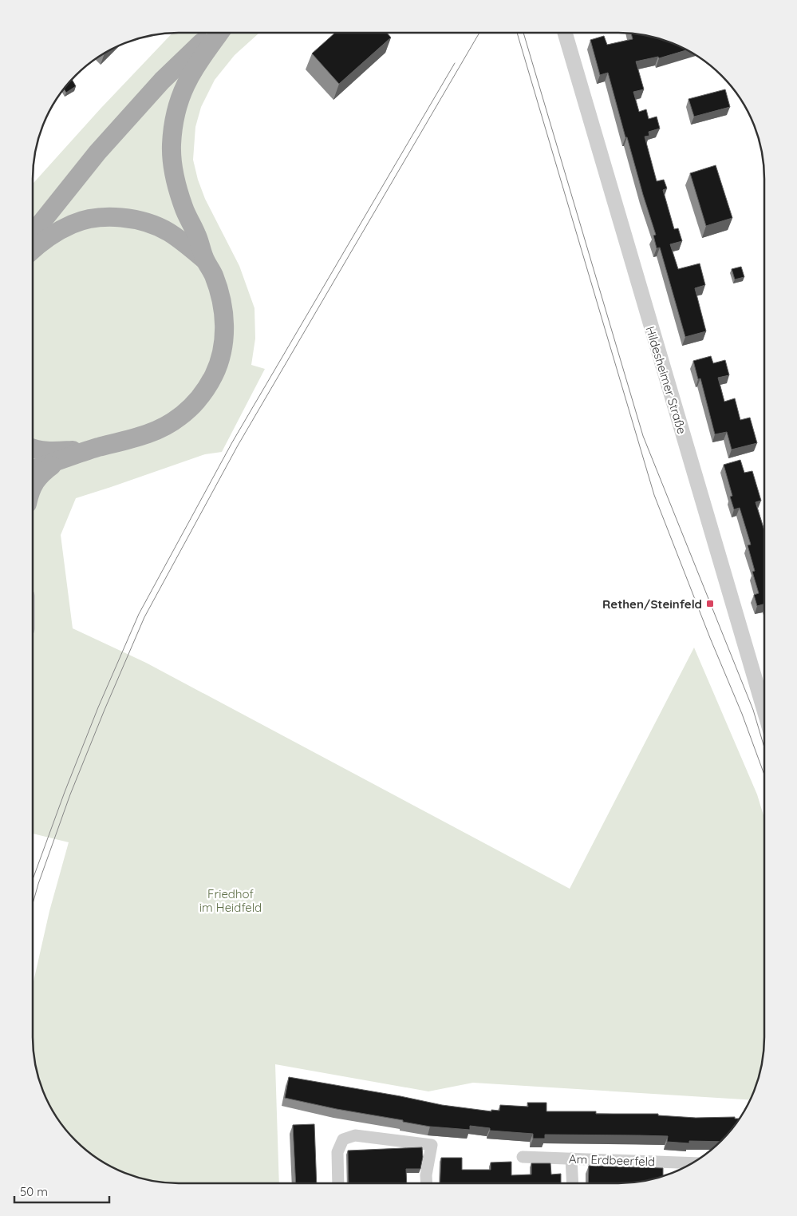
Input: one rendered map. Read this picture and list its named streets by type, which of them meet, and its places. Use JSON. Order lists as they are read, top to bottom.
{
  "streets": {
    "street": ["Hildesheimer Straße", "Am Erdbeerfeld"]
  },
  "parks": ["Friedhof im Heidfeld"],
  "places": {
    "transit": ["Rethen/Steinfeld"]
  },
  "scale_bar": "50 m"
}
